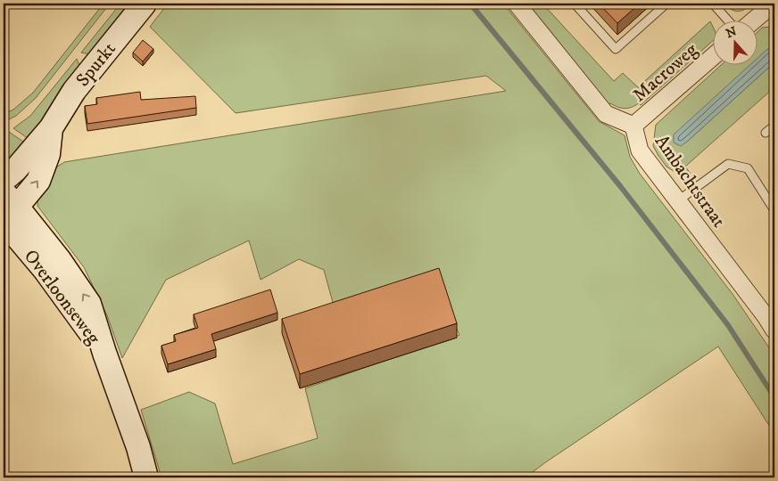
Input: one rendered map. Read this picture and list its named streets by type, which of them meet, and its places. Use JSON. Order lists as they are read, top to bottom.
{
  "streets": {
    "street": [
      "Spurkt",
      "Macroweg",
      "Ambachtstraat",
      "Overloonseweg"
    ]
  },
  "crossings": [
    ["Spurkt", "Overloonseweg"],
    ["Macroweg", "Ambachtstraat"]
  ],
  "north": "top"
}
